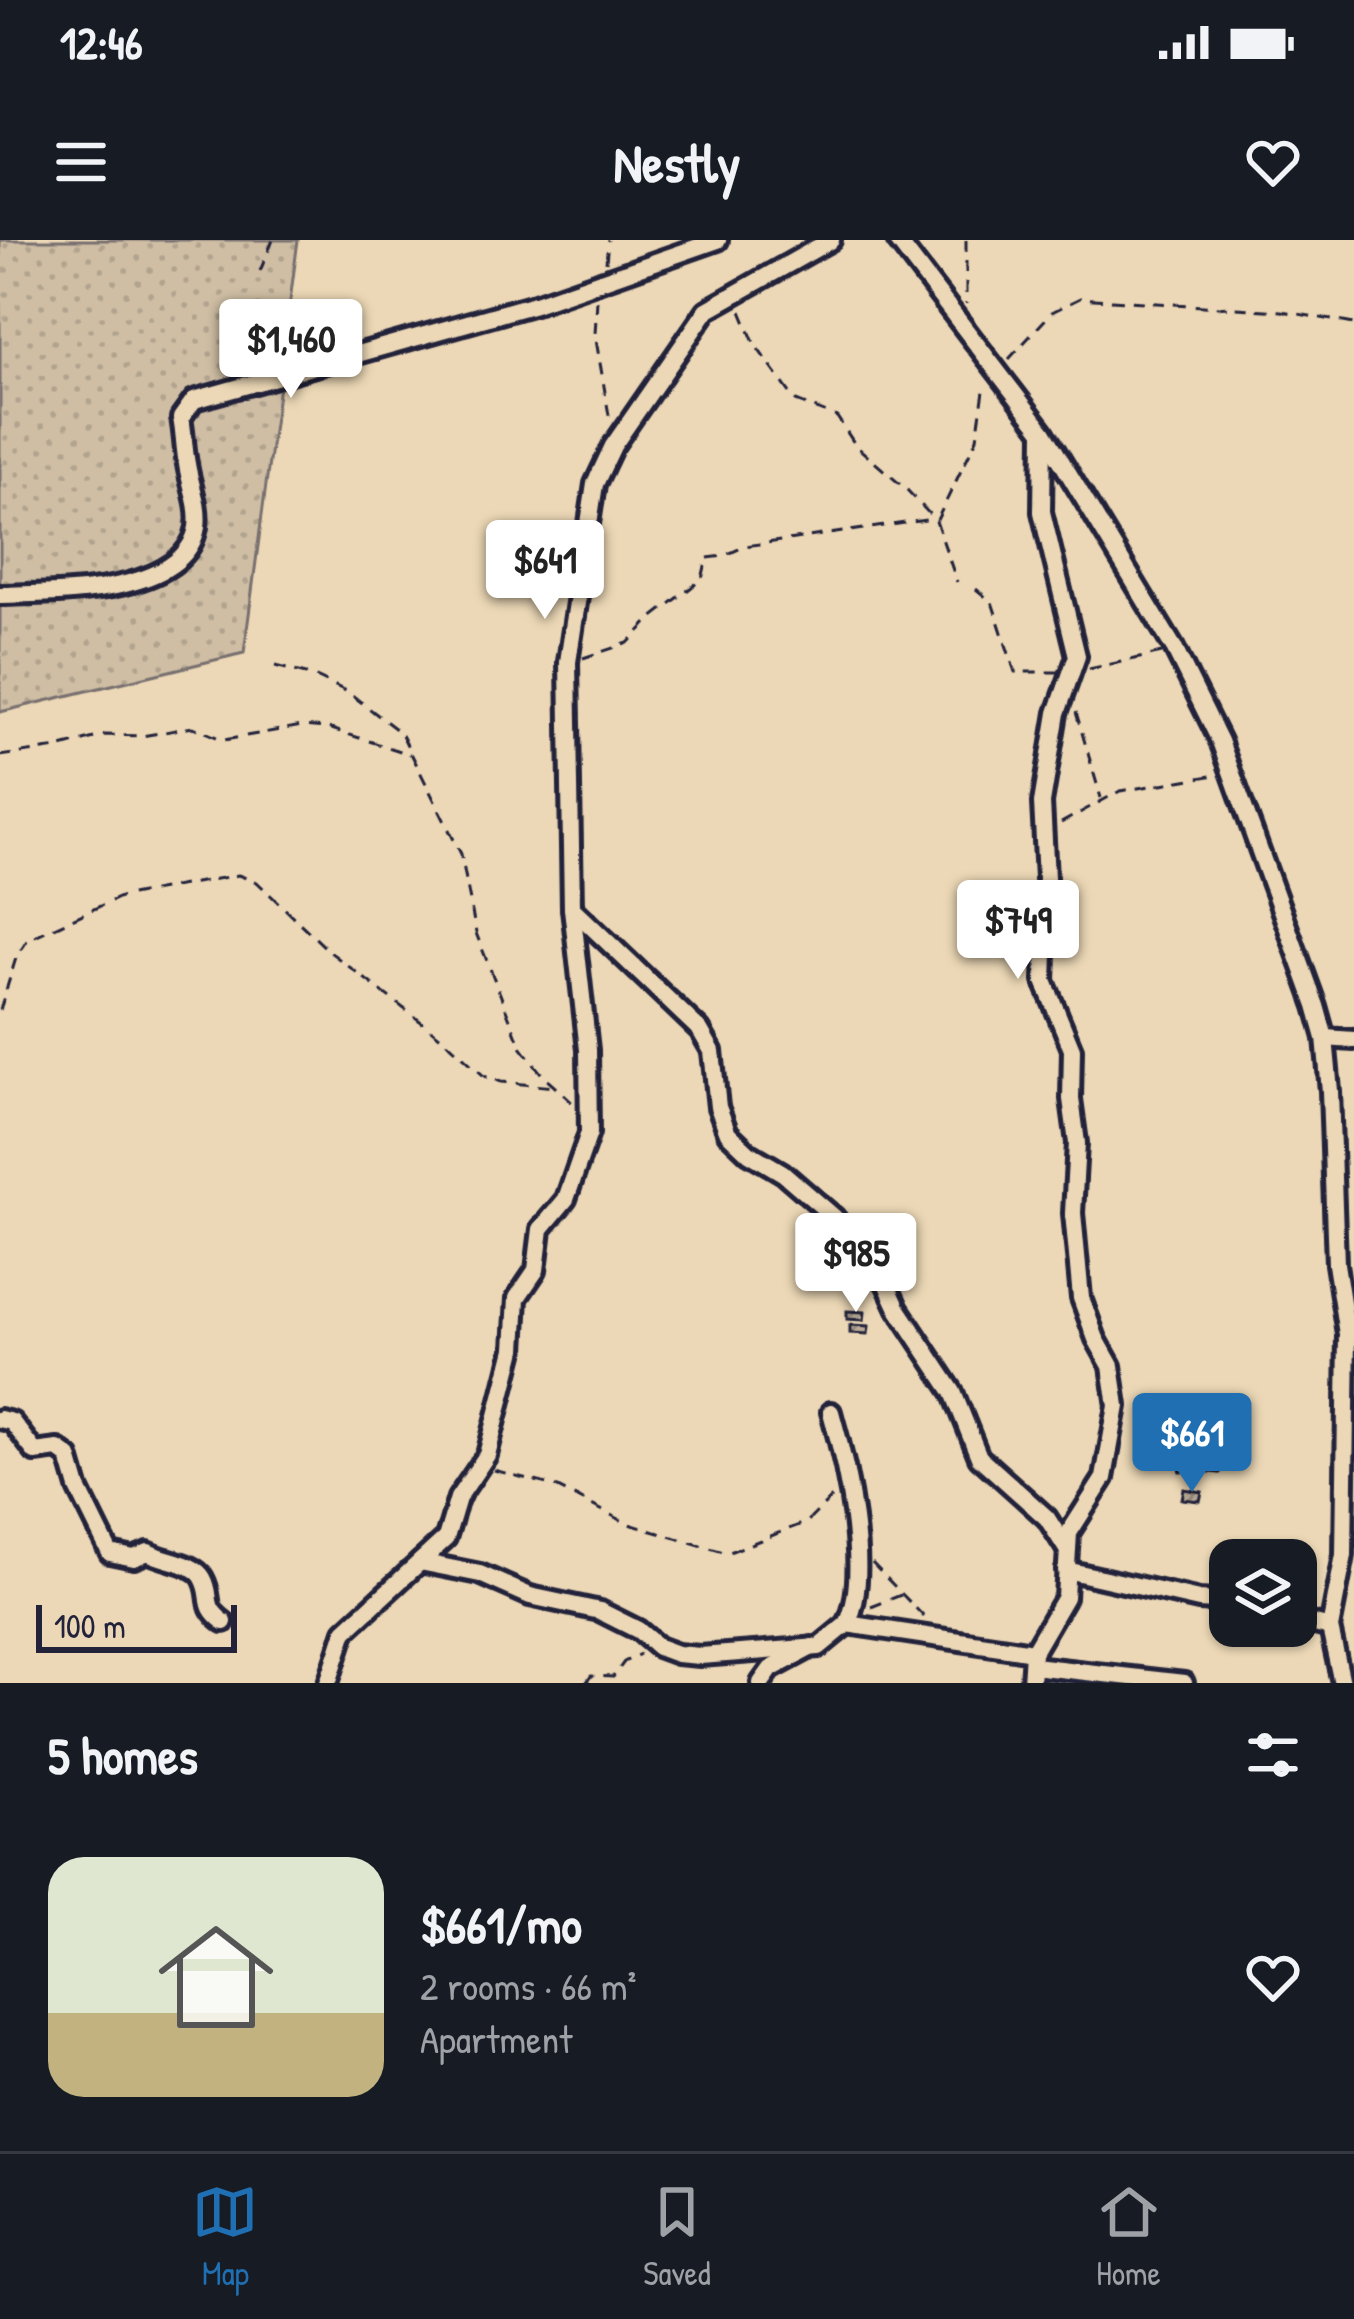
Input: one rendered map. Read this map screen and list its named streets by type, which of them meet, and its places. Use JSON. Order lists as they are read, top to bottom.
{
  "scale_bar": "100 m",
  "page": {
    "status": "12:46",
    "header": "Nestly",
    "price": [
      "$1,460",
      "$641",
      "$749",
      "$985",
      "$661"
    ],
    "scale": "100 m",
    "heading": "5 homes",
    "list": [
      {
        "name": "$661/mo",
        "note": "2 rooms · 66 m² · Apartment"
      }
    ],
    "tabs": ["Map", "Saved", "Home"]
  }
}
